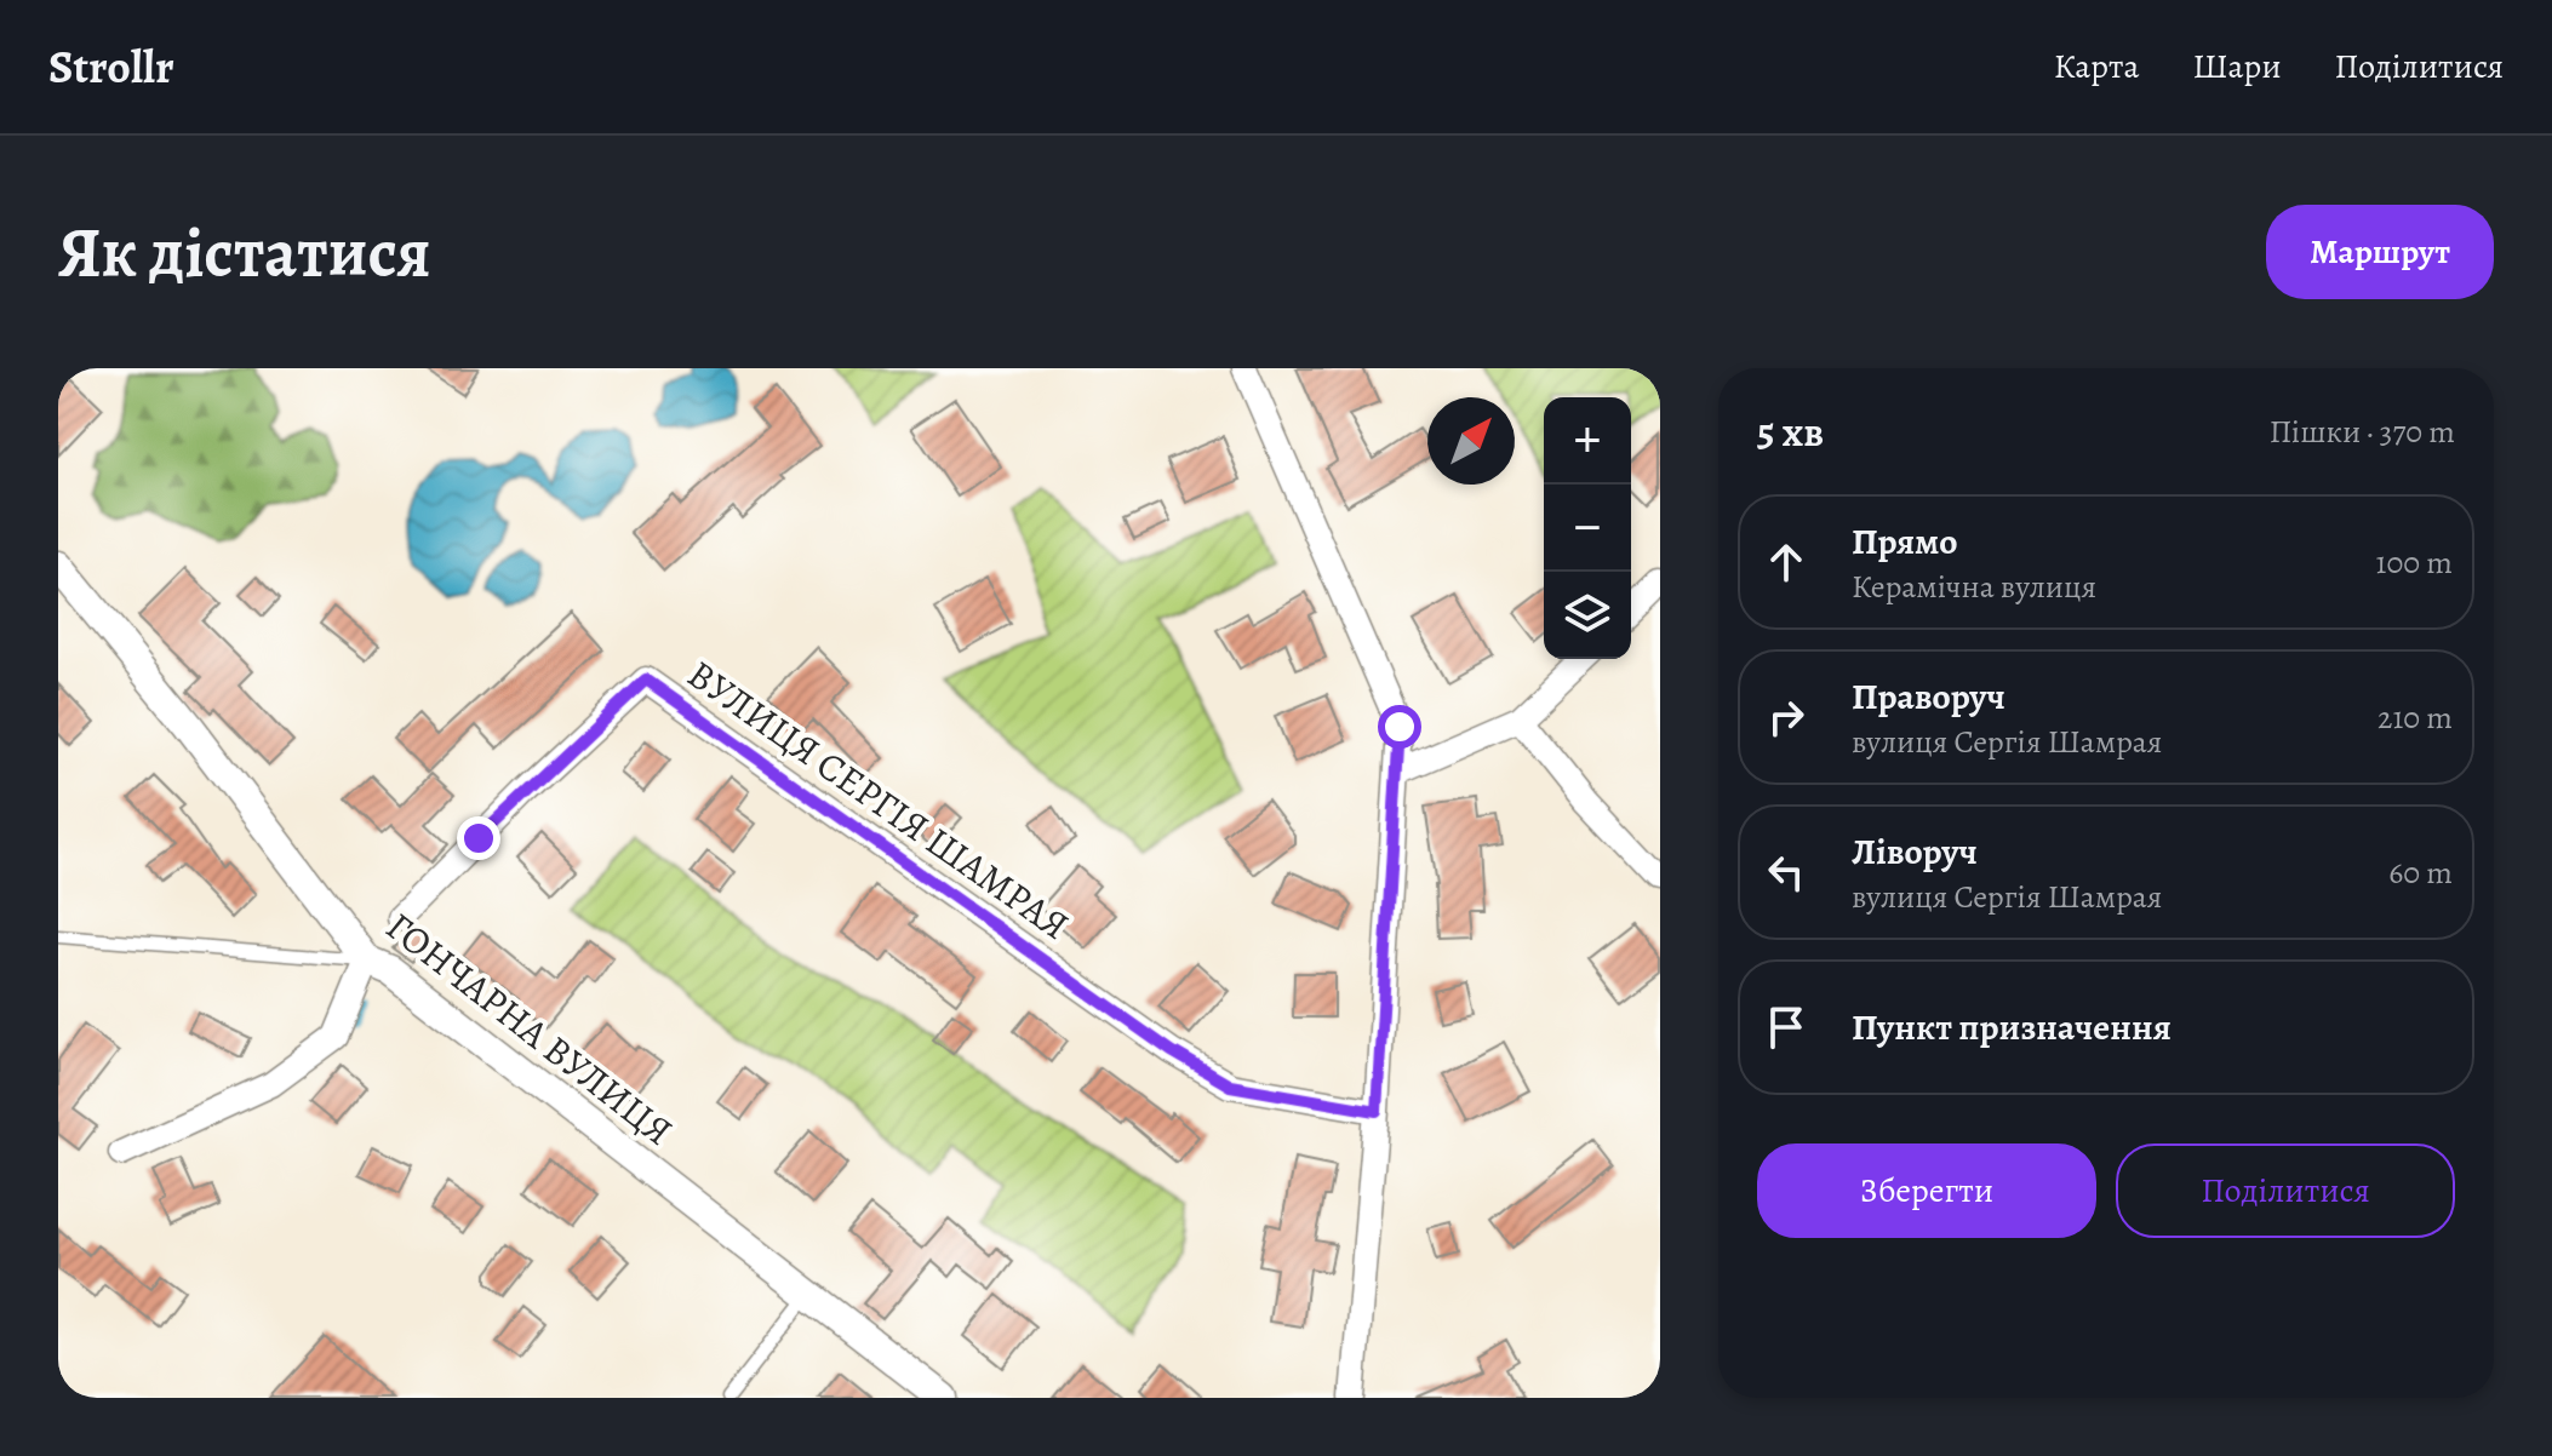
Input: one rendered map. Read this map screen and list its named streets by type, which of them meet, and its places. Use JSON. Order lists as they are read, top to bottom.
{
  "streets": {
    "street": ["ВУЛИЦЯ СЕРГІЯ ШАМРАЯ", "ГОНЧАРНА ВУЛИЦЯ"]
  },
  "north": "top right",
  "page": {
    "header": "Strollr",
    "nav": ["Карта", "Шари", "Поділитися"],
    "buttons": [
      "Маршрут",
      ["Зберегти", "Поділитися"]
    ],
    "title": "Як дістатися",
    "heading": ["5 хв", "Пішки · 370 m"],
    "map_buttons": ["+", "−"],
    "list": [
      ["Прямо", "Керамічна вулиця", "100 m"],
      ["Праворуч", "вулиця Сергія Шамрая", "210 m"],
      ["Ліворуч", "вулиця Сергія Шамрая", "60 m"],
      "Пункт призначення"
    ]
  }
}
